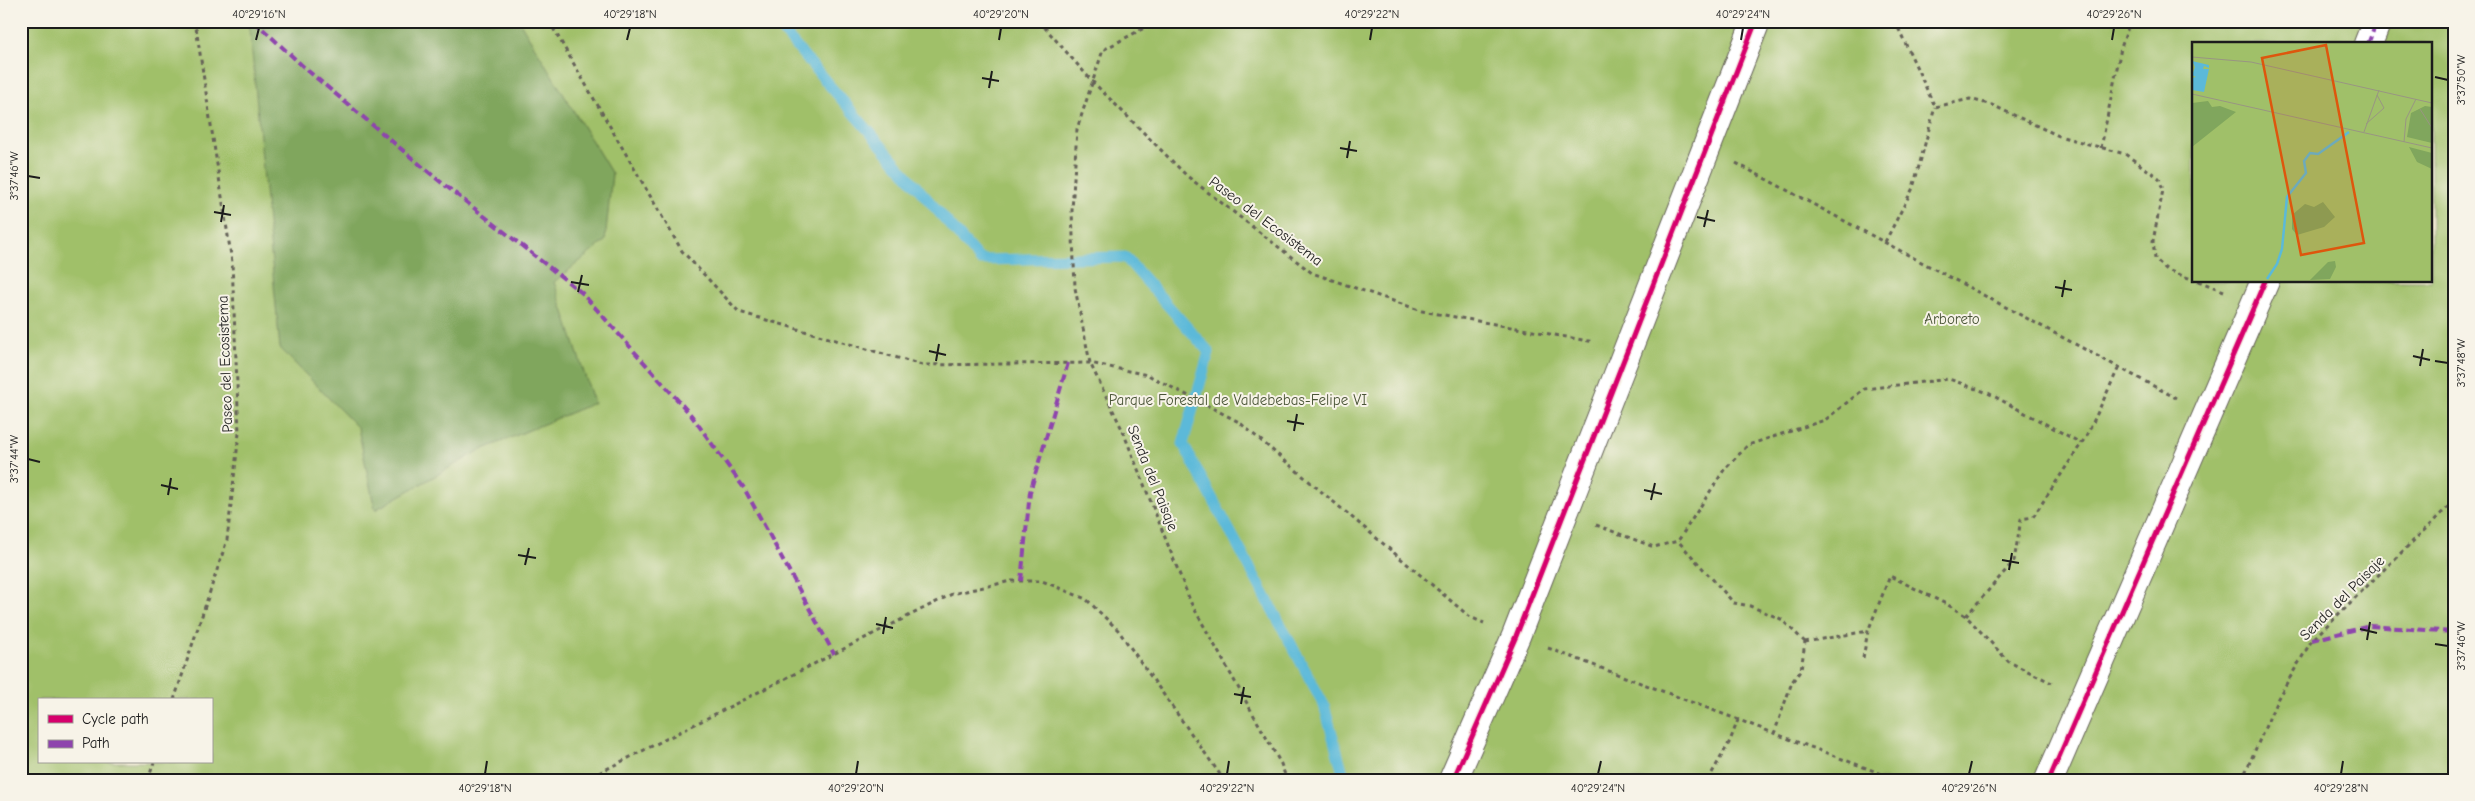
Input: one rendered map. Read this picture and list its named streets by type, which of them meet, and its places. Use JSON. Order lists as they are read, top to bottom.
{
  "streets": {
    "path": ["Paseo del Ecosistema", "Senda del Paisaje"]
  },
  "crossings": [
    ["Paseo del Ecosistema", "Senda del Paisaje"]
  ],
  "parks": ["Arboreto", "Parque Forestal de Valdebebas-Felipe VI"],
  "legend": ["Cycle path", "Path"],
  "coordinates": [
    "40°29'16\"N",
    "40°29'18\"N",
    "40°29'20\"N",
    "40°29'22\"N",
    "40°29'24\"N",
    "40°29'26\"N",
    "3°37'50\"W",
    "3°37'46\"W",
    "3°37'48\"W",
    "3°37'44\"W",
    "40°29'28\"N"
  ]
}
